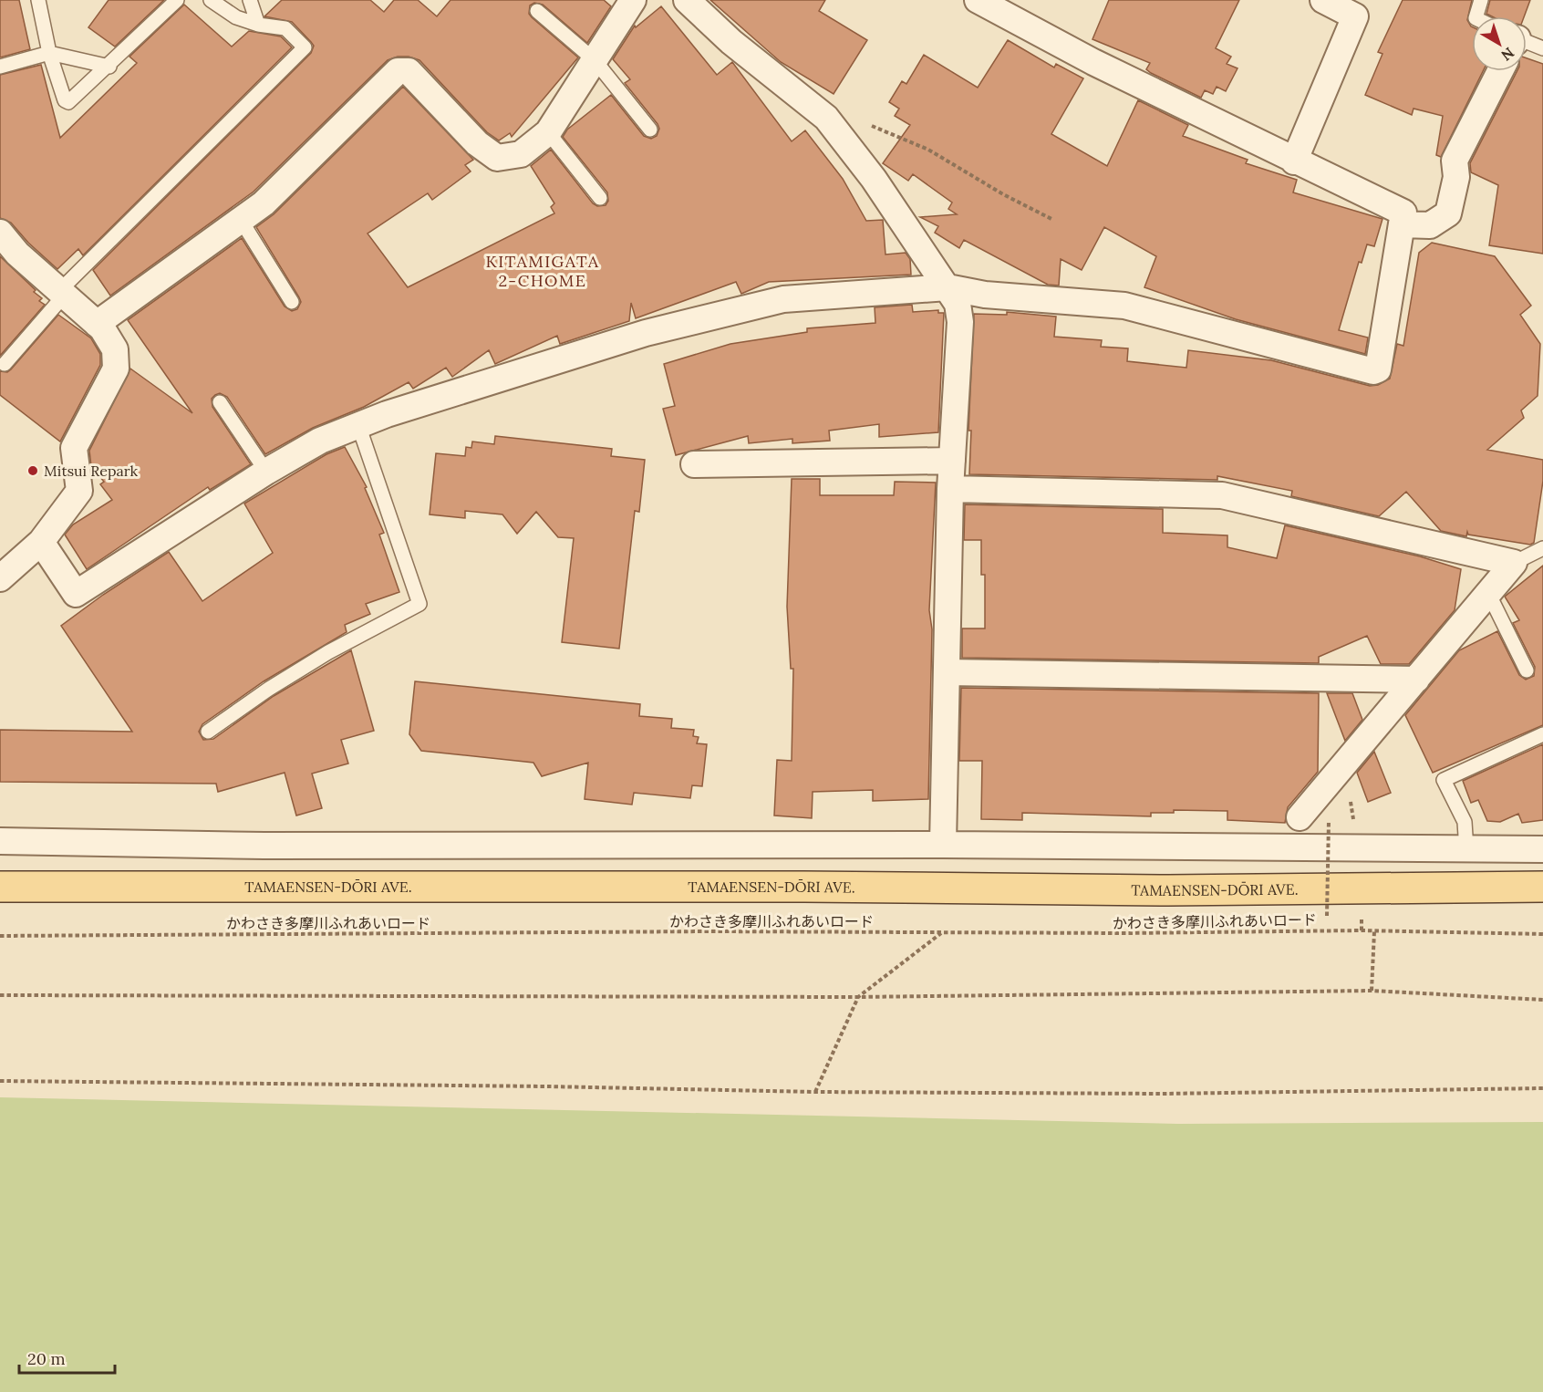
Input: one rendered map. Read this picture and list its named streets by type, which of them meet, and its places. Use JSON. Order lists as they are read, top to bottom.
{
  "streets": {
    "main road": ["TAMAENSEN-DŌRI AVE."],
    "path": ["かわさき多摩川ふれあいロード"]
  },
  "districts": ["KITAMIGATA 2-CHOME"],
  "places": ["Mitsui Repark"],
  "scale_bar": "20 m",
  "north": "bottom right"
}
